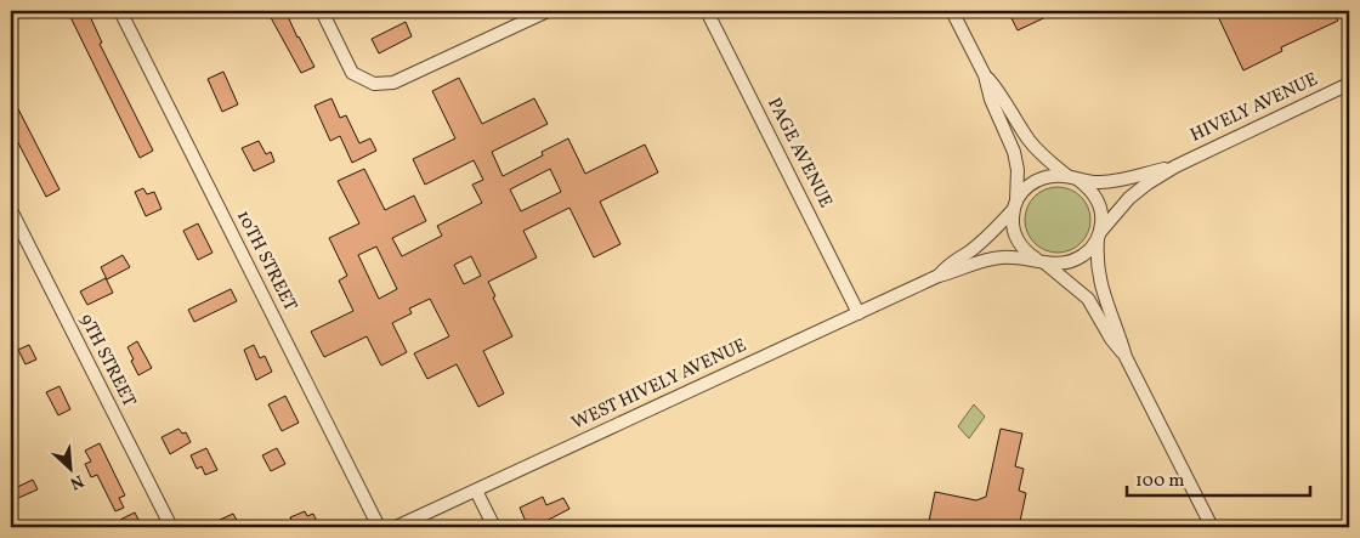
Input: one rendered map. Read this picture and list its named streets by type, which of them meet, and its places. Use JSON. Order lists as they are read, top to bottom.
{
  "streets": {
    "street": [
      "HIVELY AVENUE",
      "PAGE AVENUE",
      "10TH STREET",
      "9TH STREET",
      "WEST HIVELY AVENUE"
    ]
  },
  "crossings": [
    ["HIVELY AVENUE", "WEST HIVELY AVENUE"],
    ["PAGE AVENUE", "WEST HIVELY AVENUE"]
  ],
  "scale_bar": "100 m",
  "north": "bottom right"
}
